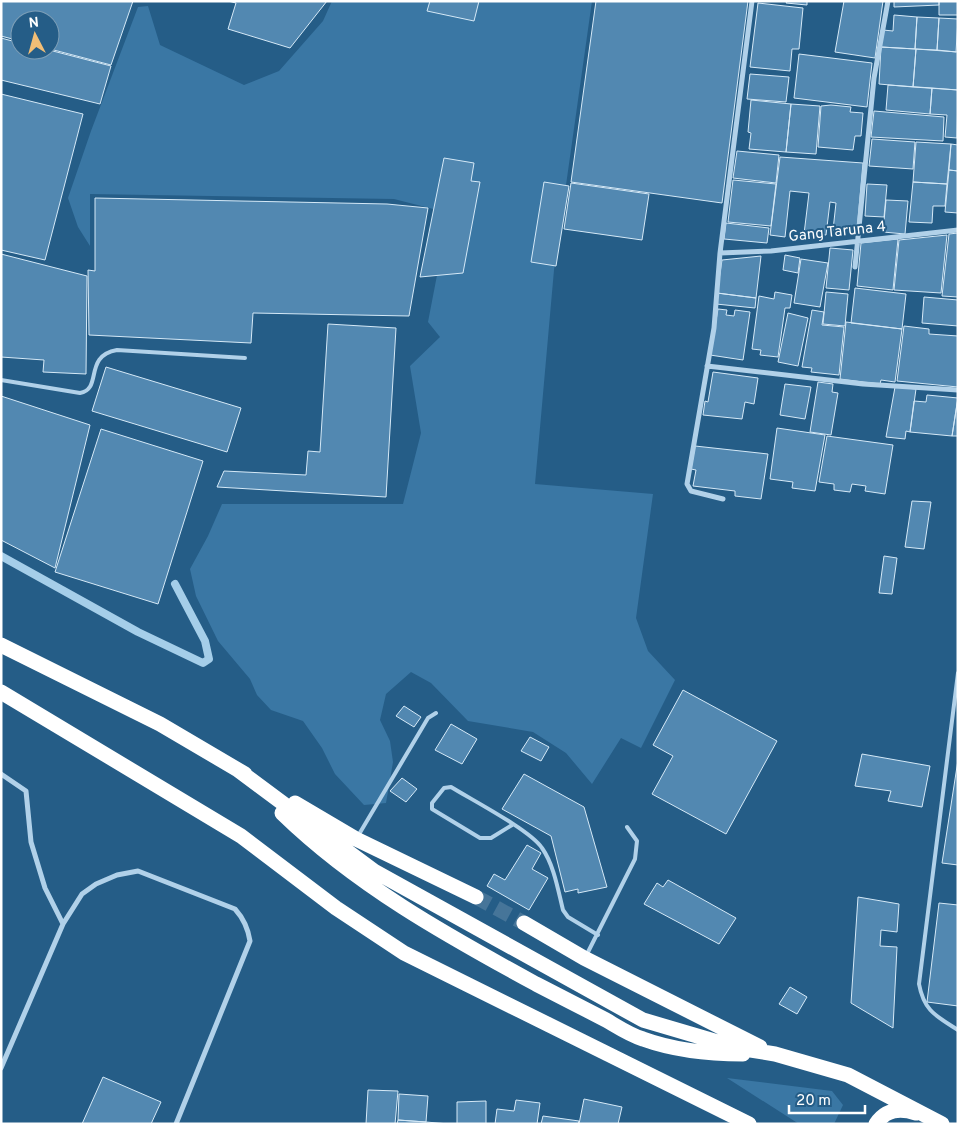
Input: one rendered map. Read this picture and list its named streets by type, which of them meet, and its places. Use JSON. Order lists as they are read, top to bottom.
{
  "streets": {
    "street": ["Gang Taruna 4"]
  },
  "scale_bar": "20 m",
  "north": "top"
}
